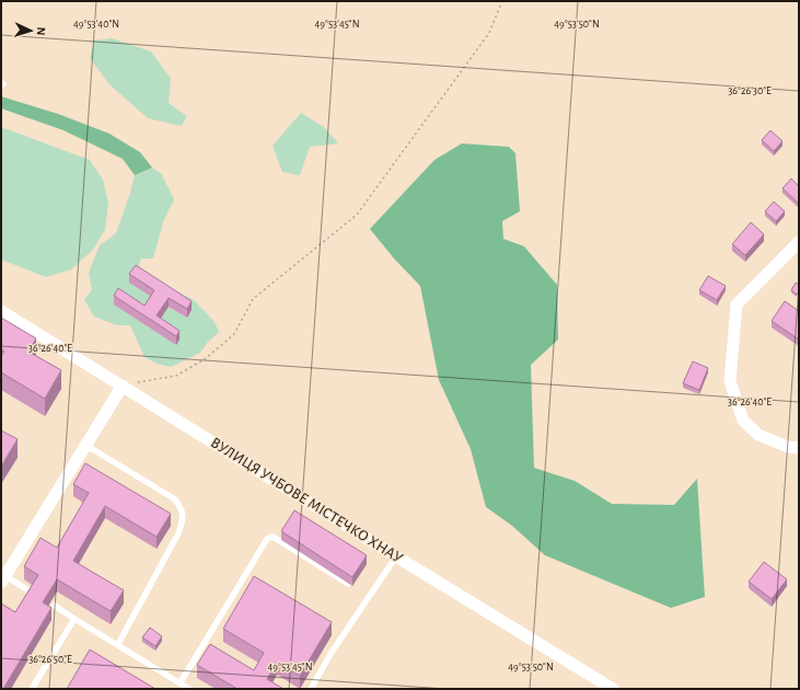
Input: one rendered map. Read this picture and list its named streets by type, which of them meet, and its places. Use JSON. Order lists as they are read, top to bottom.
{
  "streets": {
    "street": ["ВУЛИЦЯ УЧБОВЕ МІСТЕЧКО ХНАУ"]
  },
  "north": "right",
  "coordinates": [
    "49°53'40\"N",
    "49°53'45\"N",
    "49°53'50\"N",
    "36°26'30\"E",
    "36°26'40\"E",
    "36°26'50\"E"
  ]
}
